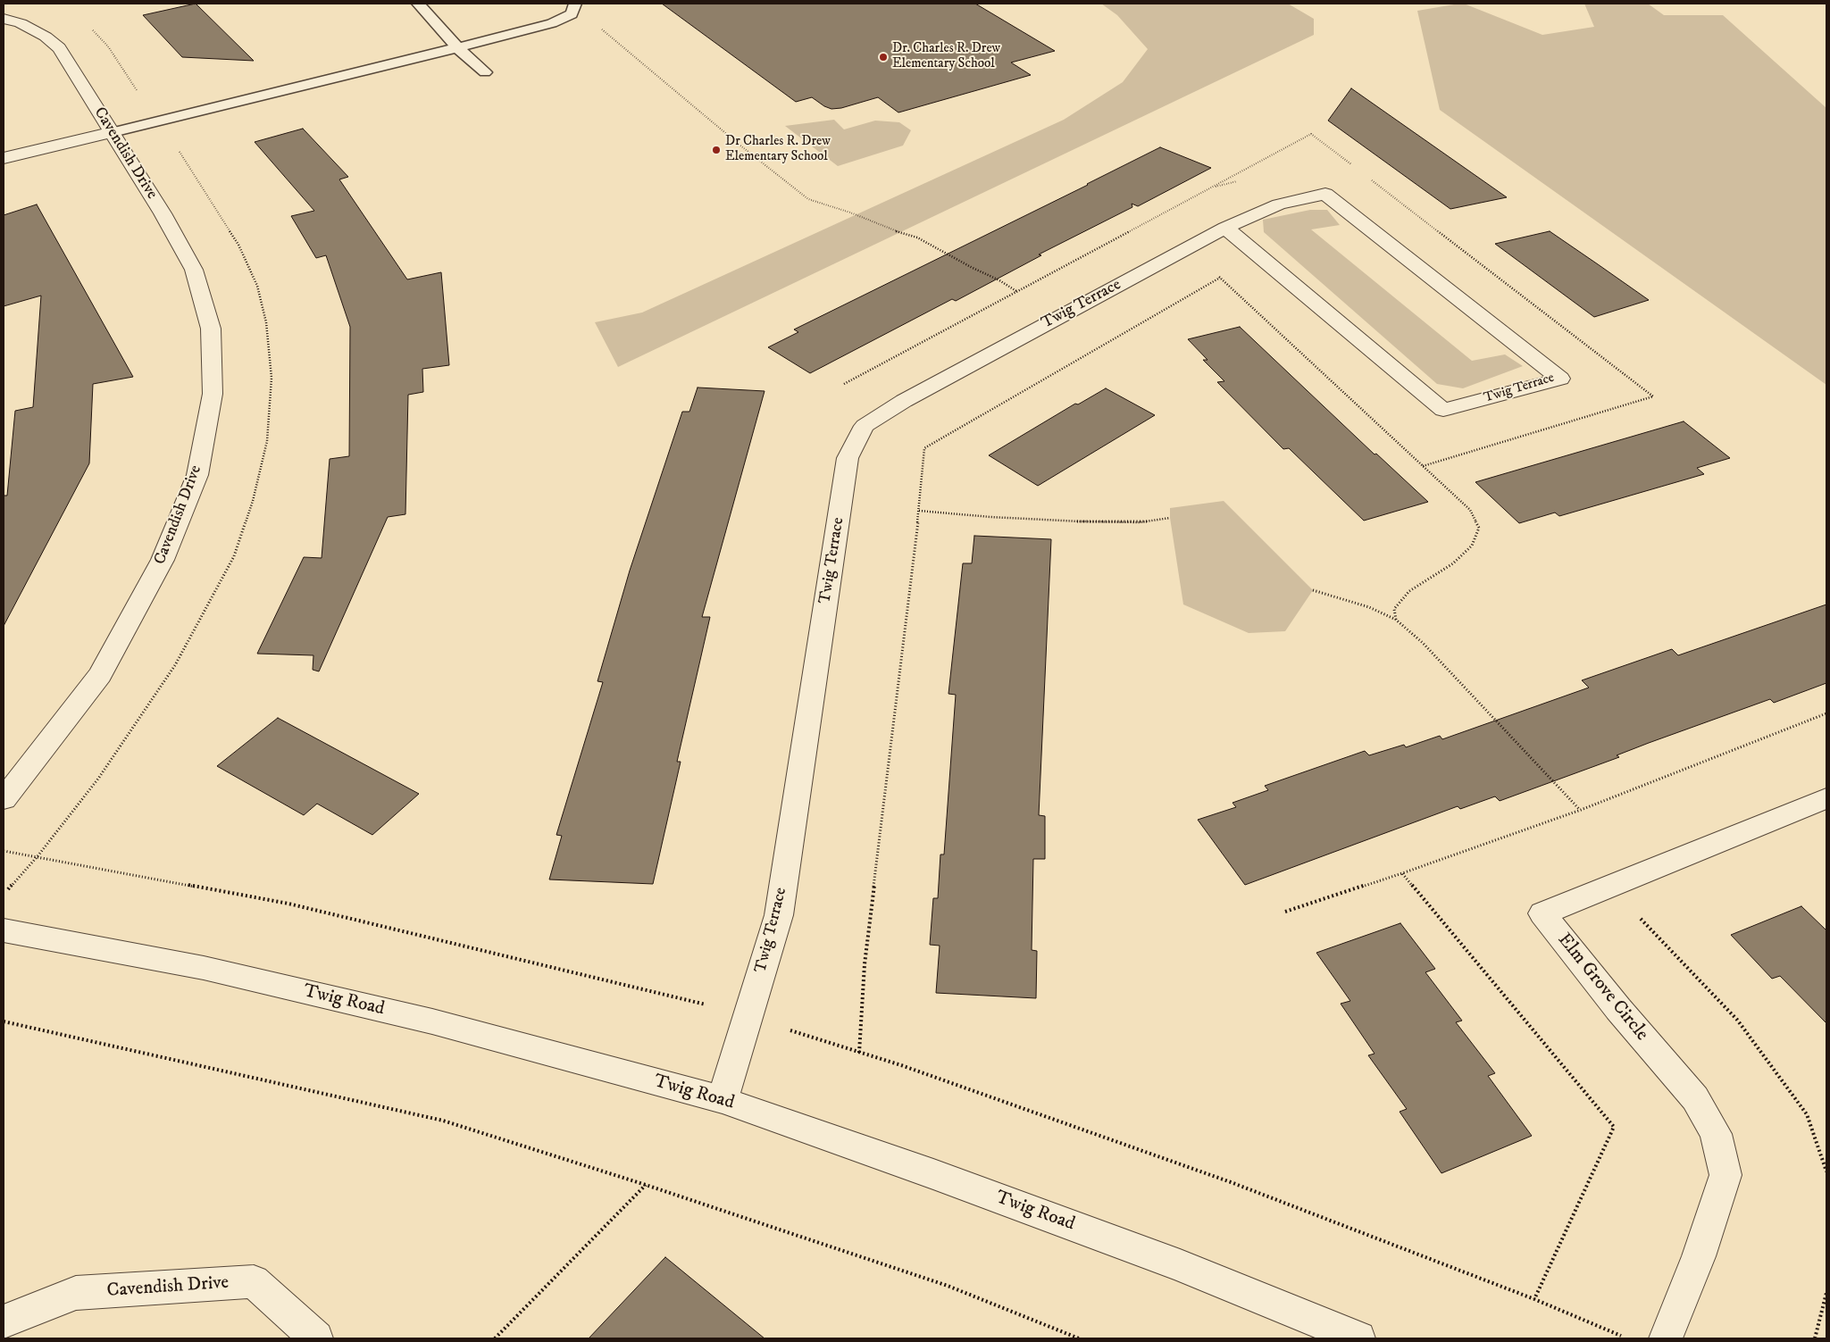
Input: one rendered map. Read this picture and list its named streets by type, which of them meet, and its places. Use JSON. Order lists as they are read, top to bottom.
{
  "streets": {
    "street": [
      "Cavendish Drive",
      "Twig Terrace",
      "Elm Grove Circle",
      "Twig Road"
    ]
  },
  "crossings": [
    ["Twig Terrace", "Twig Road"]
  ],
  "places": ["Dr. Charles R. Drew Elementary School", "Dr Charles R. Drew Elementary School"]
}
